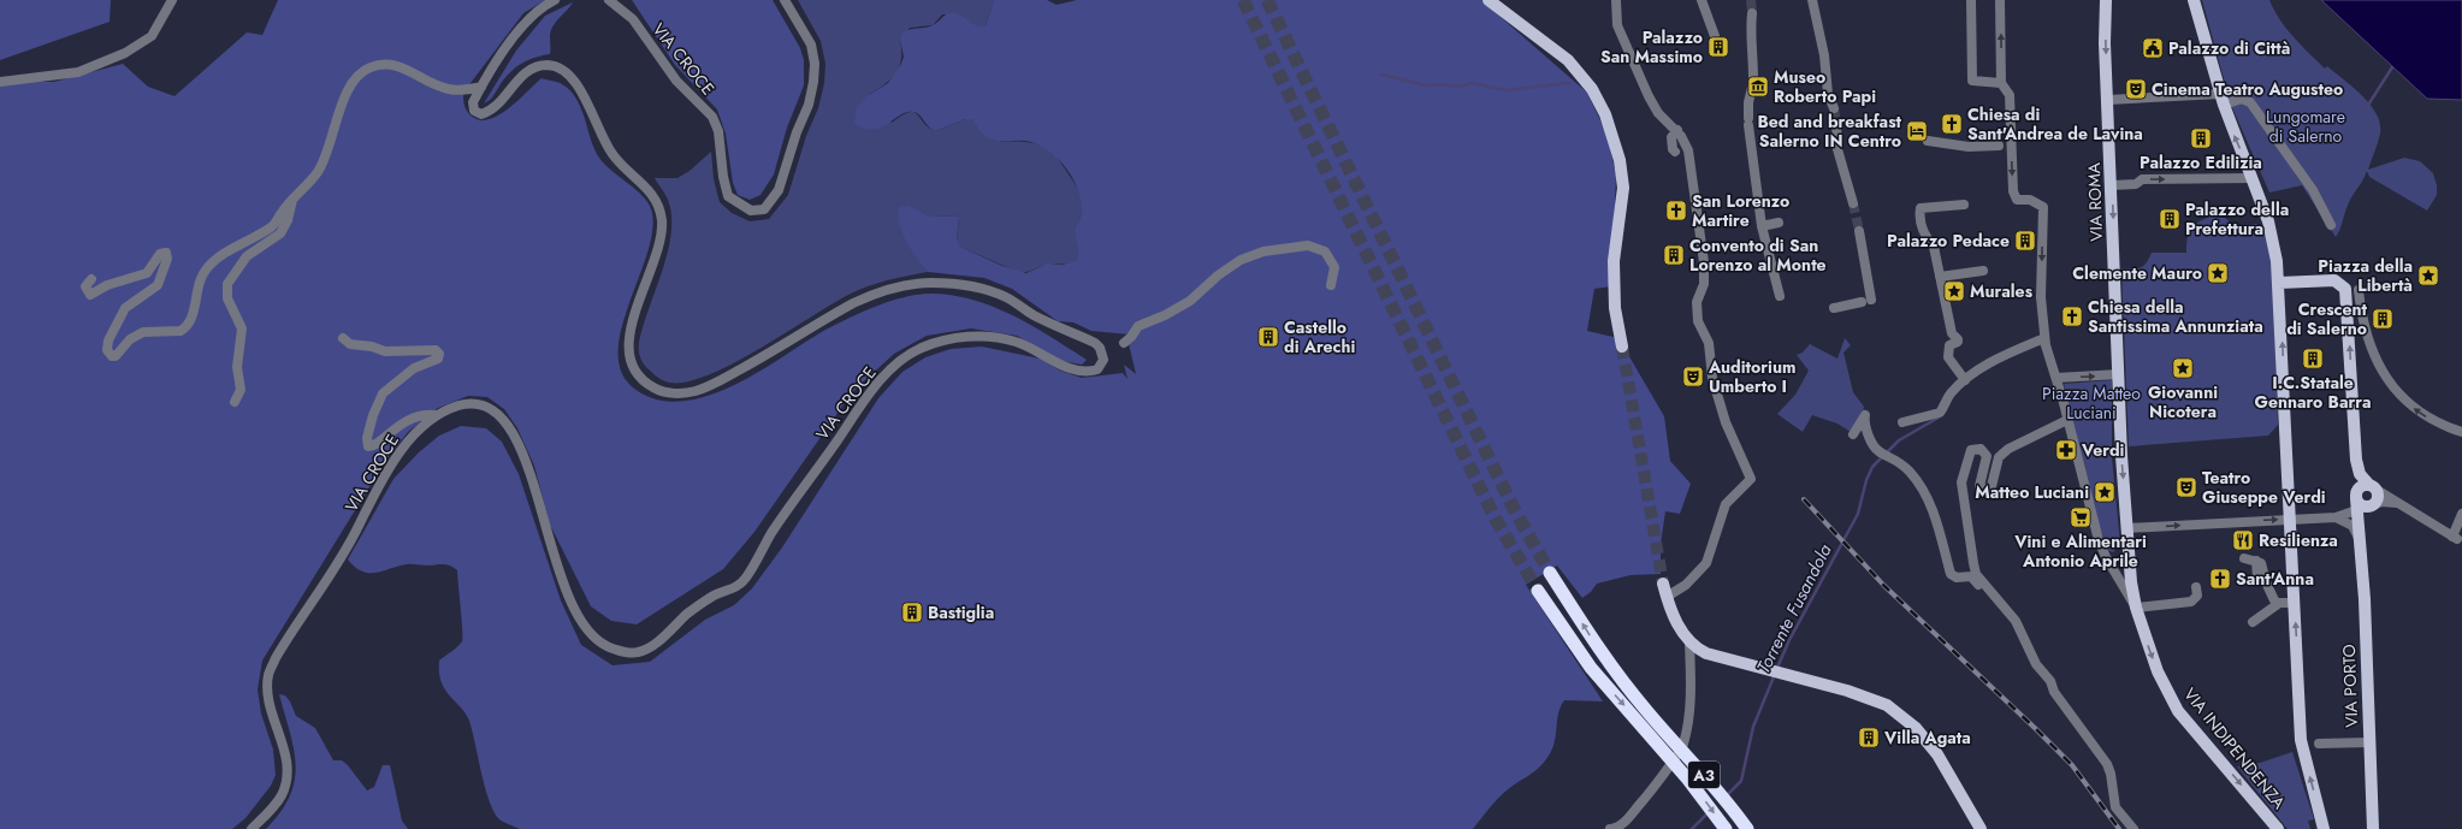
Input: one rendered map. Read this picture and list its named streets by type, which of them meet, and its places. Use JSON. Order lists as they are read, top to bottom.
{
  "streets": {
    "highway": ["A3"],
    "main road": ["VIA ROMA", "VIA PORTO", "VIA INDIPENDENZA"],
    "street": ["VIA CROCE"]
  },
  "one_way": ["VIA ROMA", "VIA INDIPENDENZA"],
  "water": ["Torrente Fusandola"],
  "parks": ["Lungomare di Salerno", "Piazza Matteo Luciani"],
  "places": {
    "building": [
      "Palazzo San Massimo",
      "Palazzo Edilizia",
      "Palazzo della Prefettura",
      "Palazzo Pedace",
      "Convento di San Lorenzo al Monte",
      "Crescent di Salerno",
      "Castello di Arechi",
      "I.C.Statale Gennaro Barra",
      "Bastiglia",
      "Villa Agata"
    ],
    "public building": ["Palazzo di Città"],
    "museum": ["Museo Roberto Papi"],
    "theatre": ["Cinema Teatro Augusteo", "Auditorium Umberto I", "Teatro Giuseppe Verdi"],
    "church": [
      "Chiesa di Sant'Andrea de Lavina",
      "San Lorenzo Martire",
      "Chiesa della Santissima Annunziata",
      "Sant'Anna"
    ],
    "hotel": ["Bed and breakfast Salerno IN Centro"],
    "place": [
      "Clemente Mauro",
      "Piazza della Libertà",
      "Murales",
      "Giovanni Nicotera",
      "Matteo Luciani"
    ],
    "pharmacy": ["Verdi"],
    "supermarket": ["Vini e Alimentari Antonio Aprile"],
    "restaurant": ["Resilienza"]
  }
}
